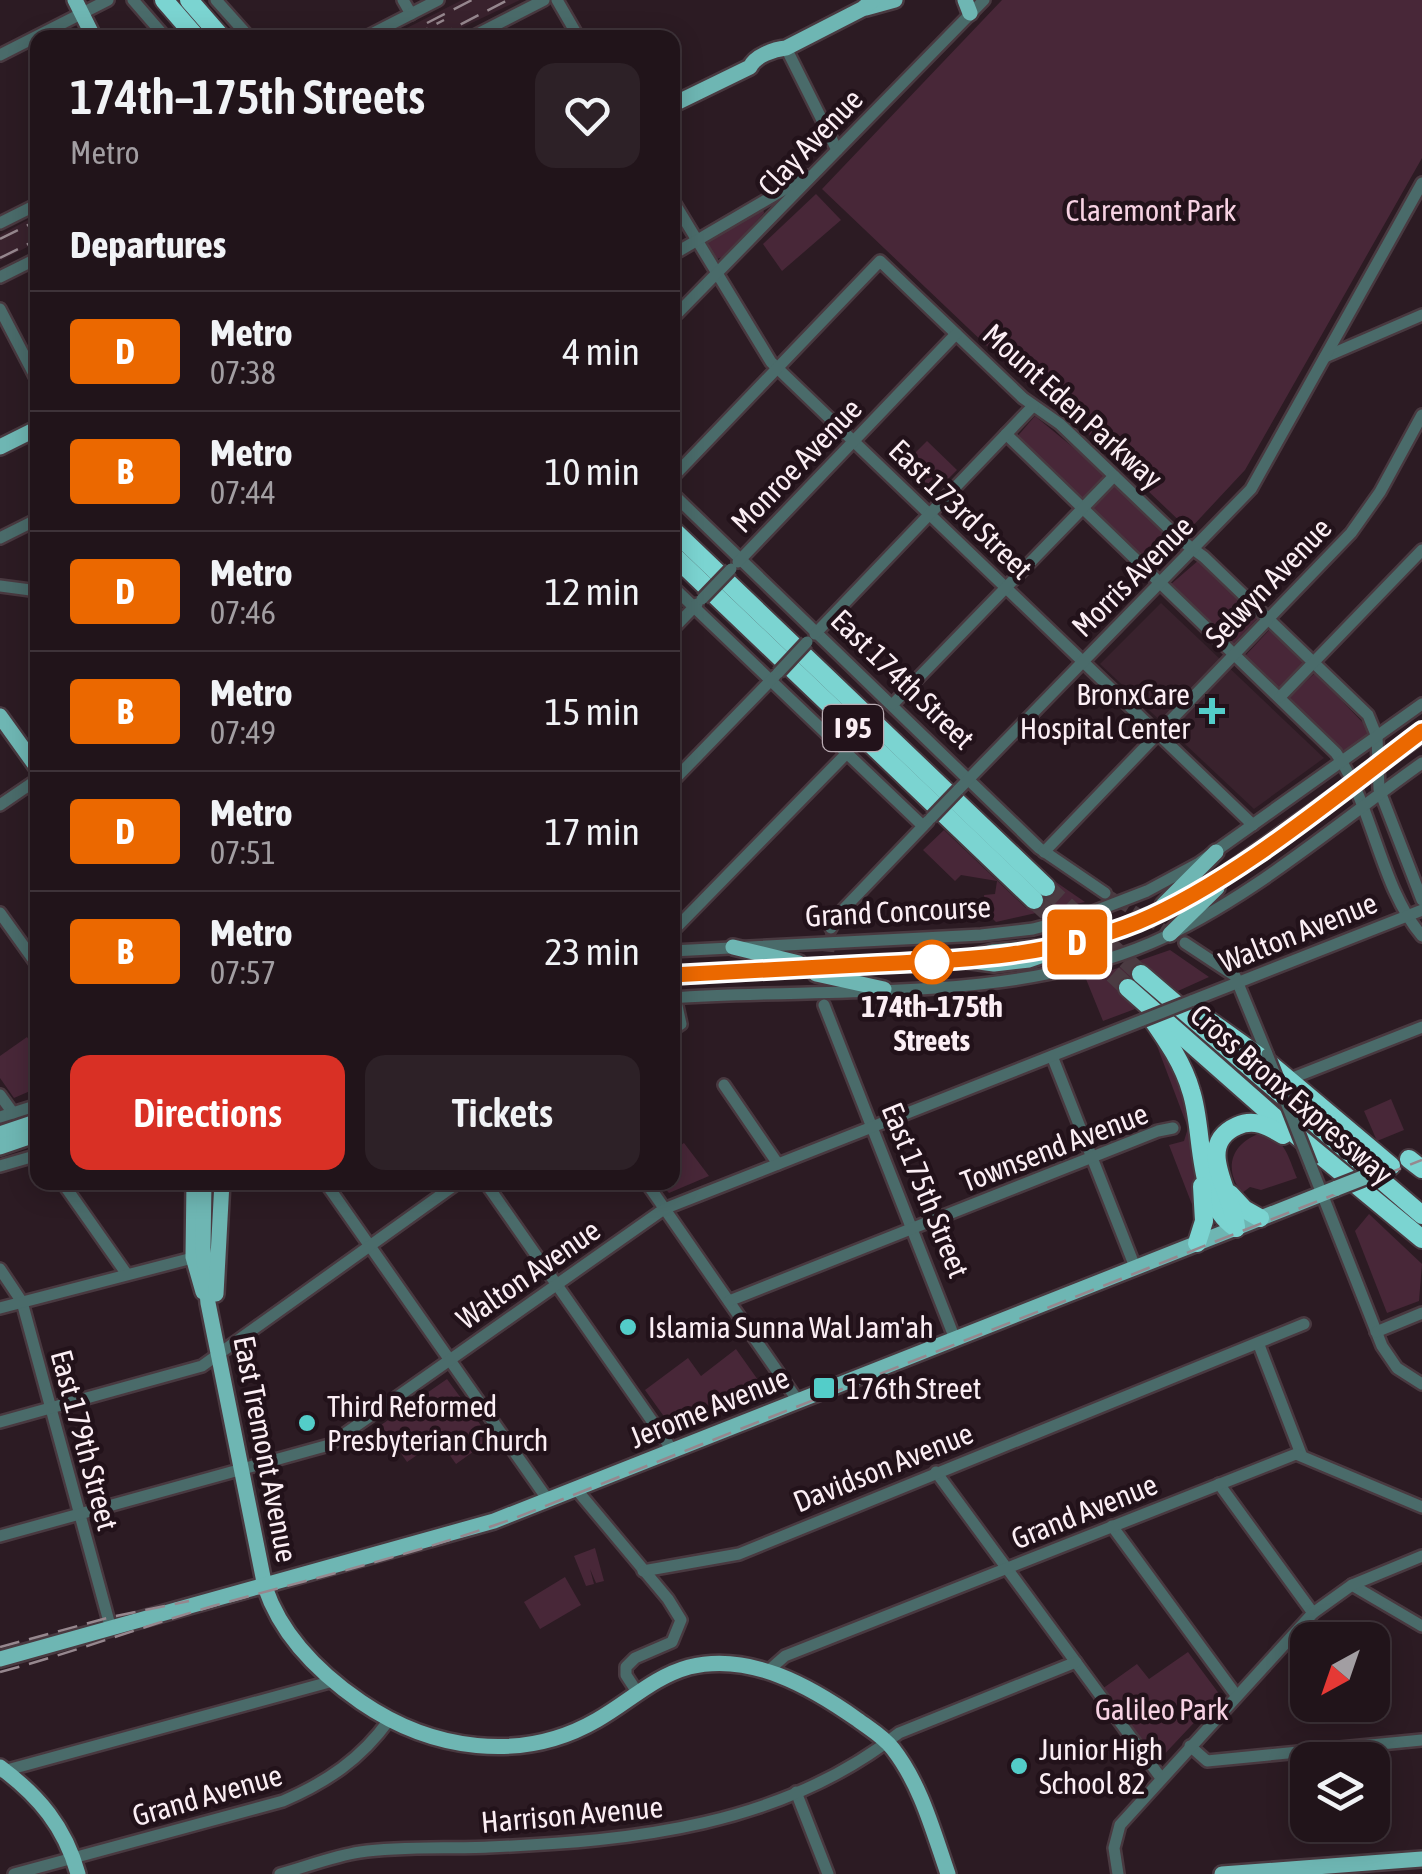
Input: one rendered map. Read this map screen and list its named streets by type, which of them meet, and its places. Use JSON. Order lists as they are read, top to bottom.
{
  "streets": {
    "highway": ["I 95", "Cross Bronx Expressway"],
    "main road": ["Grand Concourse", "Jerome Avenue", "East Tremont Avenue"],
    "street": [
      "Clay Avenue",
      "Mount Eden Parkway",
      "Monroe Avenue",
      "East 173rd Street",
      "Morris Avenue",
      "Selwyn Avenue",
      "East 174th Street",
      "Walton Avenue",
      "Townsend Avenue",
      "East 175th Street",
      "East 179th Street",
      "Davidson Avenue",
      "Grand Avenue",
      "Harrison Avenue"
    ]
  },
  "crossings": [
    ["Clay Avenue", "East 173rd Street"],
    ["Mount Eden Parkway", "Monroe Avenue"],
    ["Mount Eden Parkway", "East 173rd Street"],
    ["Mount Eden Parkway", "Morris Avenue"],
    ["Mount Eden Parkway", "Selwyn Avenue"],
    ["Mount Eden Parkway", "Grand Concourse"],
    ["Monroe Avenue", "East 173rd Street"],
    ["Monroe Avenue", "East 174th Street"],
    ["East 173rd Street", "Morris Avenue"],
    ["East 173rd Street", "Selwyn Avenue"],
    ["East 173rd Street", "Grand Concourse"],
    ["Morris Avenue", "East 174th Street"],
    ["Selwyn Avenue", "East 174th Street"],
    ["Walton Avenue", "Cross Bronx Expressway"],
    ["Walton Avenue", "East 175th Street"],
    ["Walton Avenue", "East 179th Street"],
    ["Walton Avenue", "East Tremont Avenue"],
    ["Cross Bronx Expressway", "Jerome Avenue"],
    ["Townsend Avenue", "East 175th Street"],
    ["East 175th Street", "Jerome Avenue"],
    ["Jerome Avenue", "East 179th Street"],
    ["Jerome Avenue", "East Tremont Avenue"],
    ["East Tremont Avenue", "Grand Avenue"],
    ["East Tremont Avenue", "Harrison Avenue"]
  ],
  "parks": ["Claremont Park", "Galileo Park"],
  "places": {
    "health": ["BronxCare Hospital Center"],
    "other": [
      "174th–175th Streets",
      "Islamia Sunna Wal Jam'ah",
      "Third Reformed Presbyterian Church",
      "Junior High School 82"
    ],
    "transit": ["176th Street"]
  },
  "lines": ["metro line D"],
  "north": "bottom left",
  "page": {
    "on_map": "D",
    "heading": [
      ["174th–175th Streets", "Metro"],
      "Departures"
    ],
    "list": [
      {
        "mark": "D",
        "name": "Metro",
        "note": "07:38",
        "value": "4 min"
      },
      {
        "mark": "B",
        "name": "Metro",
        "note": "07:44",
        "value": "10 min"
      },
      {
        "mark": "D",
        "name": "Metro",
        "note": "07:46",
        "value": "12 min"
      },
      {
        "mark": "B",
        "name": "Metro",
        "note": "07:49",
        "value": "15 min"
      },
      {
        "mark": "D",
        "name": "Metro",
        "note": "07:51",
        "value": "17 min"
      },
      {
        "mark": "B",
        "name": "Metro",
        "note": "07:57",
        "value": "23 min"
      }
    ],
    "buttons": ["Directions", "Tickets"]
  }
}
